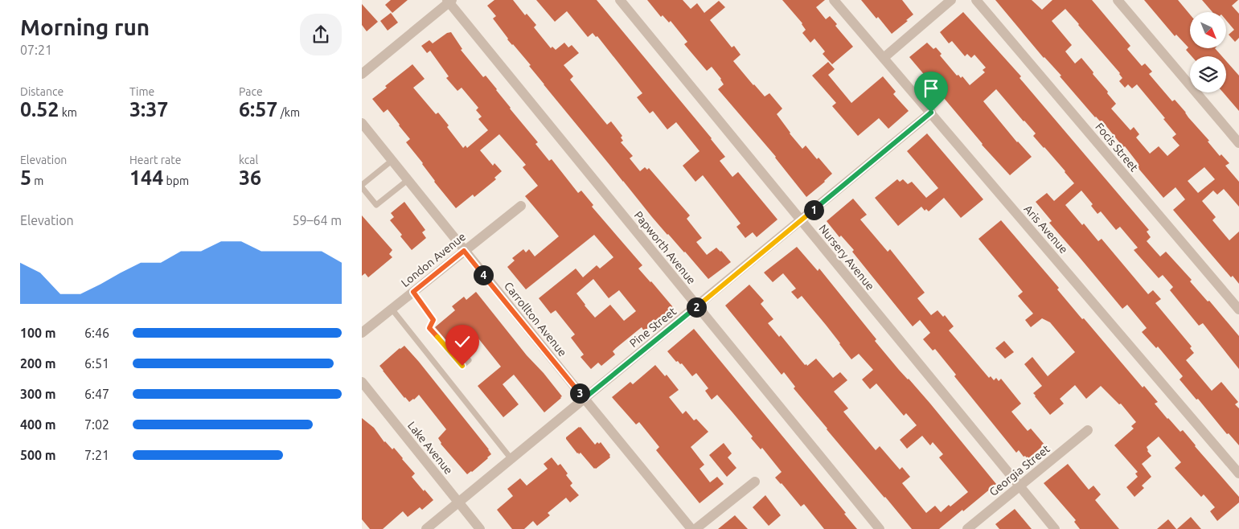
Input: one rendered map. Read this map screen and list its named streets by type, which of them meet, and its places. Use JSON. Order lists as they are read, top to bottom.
{
  "streets": {
    "street": [
      "Focis Street",
      "Aris Avenue",
      "Papworth Avenue",
      "Nursery Avenue",
      "London Avenue",
      "Carrollton Avenue",
      "Pine Street",
      "Lake Avenue",
      "Georgia Street"
    ]
  },
  "crossings": [
    ["Aris Avenue", "Pine Street"],
    ["Papworth Avenue", "Pine Street"],
    ["Nursery Avenue", "Pine Street"],
    ["Nursery Avenue", "Georgia Street"],
    ["London Avenue", "Carrollton Avenue"],
    ["Carrollton Avenue", "Pine Street"],
    ["Pine Street", "Lake Avenue"]
  ],
  "north": "bottom right",
  "page": {
    "heading": ["Morning run", "07:21"],
    "stats": [
      ["Distance", "0.52 km"],
      ["Time", "3:37"],
      ["Pace", "6:57 /km"],
      ["Elevation", "5 m"],
      ["Heart rate", "144 bpm"],
      ["kcal", "36"]
    ],
    "pins": [
      "1",
      "4",
      "2",
      "3"
    ],
    "chart": ["Elevation", "59–64 m"],
    "list": [
      {
        "name": "100 m",
        "note": "6:46"
      },
      {
        "name": "200 m",
        "note": "6:51"
      },
      {
        "name": "300 m",
        "note": "6:47"
      },
      {
        "name": "400 m",
        "note": "7:02"
      },
      {
        "name": "500 m",
        "note": "7:21"
      }
    ]
  }
}
